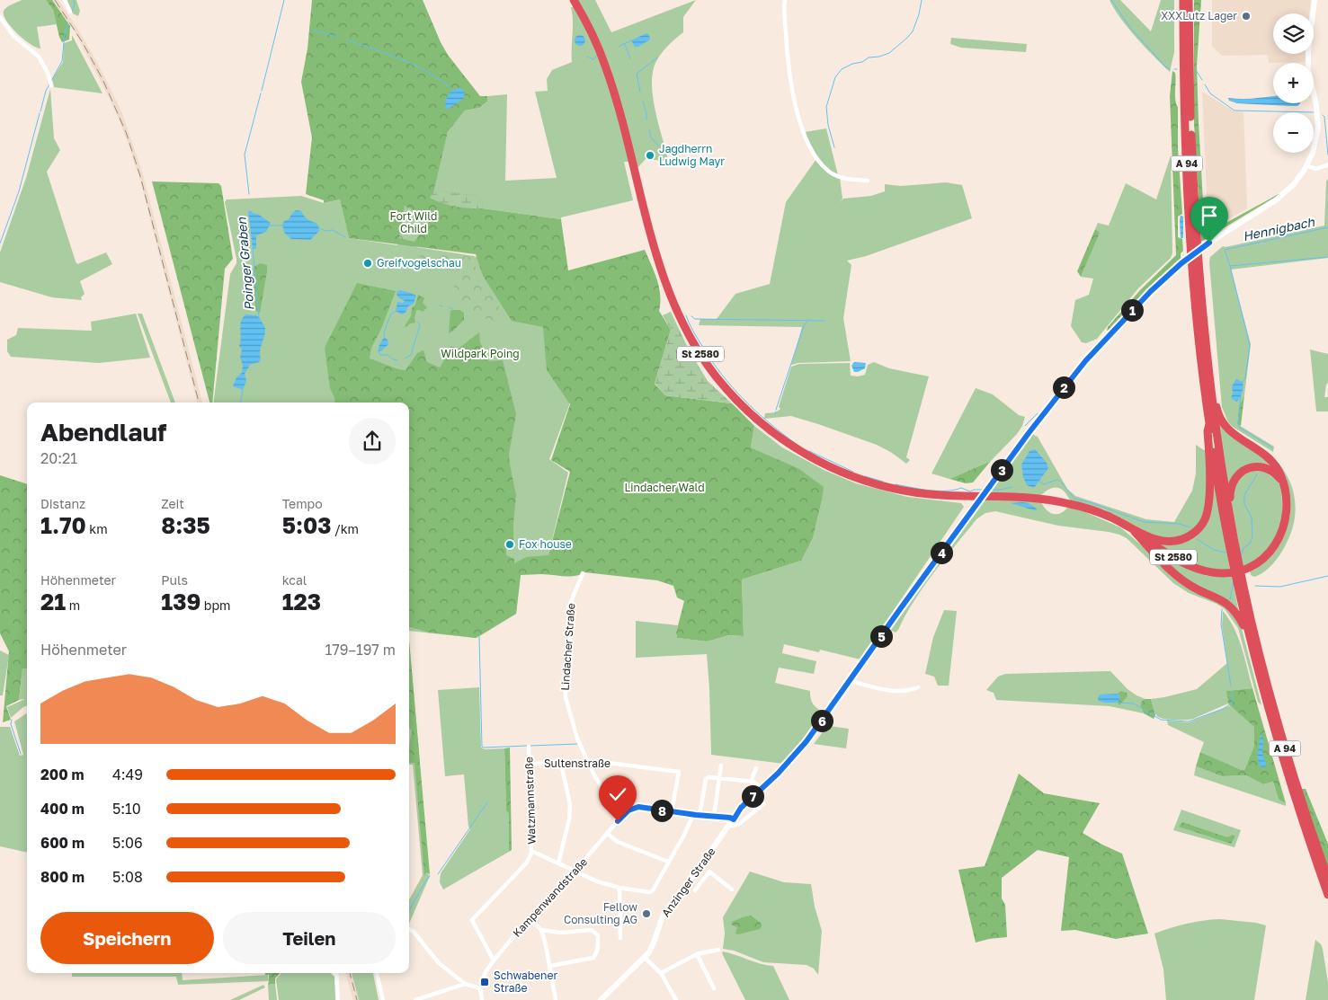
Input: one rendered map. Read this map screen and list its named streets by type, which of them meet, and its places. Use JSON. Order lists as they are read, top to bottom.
{
  "streets": {
    "highway": ["A 94", "St 2580"],
    "street": [
      "Lindacher Straße",
      "Sultenstraße",
      "Watzmannstraße",
      "Anzinger Straße",
      "Kampenwandstraße"
    ]
  },
  "crossings": [
    ["Lindacher Straße", "Sultenstraße"],
    ["Lindacher Straße", "Kampenwandstraße"],
    ["Sultenstraße", "Watzmannstraße"],
    ["Sultenstraße", "Kampenwandstraße"],
    ["Watzmannstraße", "Kampenwandstraße"],
    ["Anzinger Straße", "Kampenwandstraße"]
  ],
  "water": ["Hennigbach", "Poinger Graben"],
  "parks": ["Fort Wild Child", "Wildpark Poing", "Lindacher Wald"],
  "places": {
    "other": [
      "XXXLutz Lager",
      "Jagdherrn Ludwig Mayr",
      "Greifvogelschau",
      "Fox house",
      "Fellow Consulting AG"
    ],
    "transit": ["Schwabener Straße"]
  },
  "page": {
    "map_buttons": ["+", "−"],
    "pins": [
      "1",
      "2",
      "3",
      "4",
      "5",
      "6",
      "7",
      "8"
    ],
    "heading": ["Abendlauf", "20:21"],
    "stats": [
      ["Distanz", "1.70 km"],
      ["Zeit", "8:35"],
      ["Tempo", "5:03 /km"],
      ["Höhenmeter", "21 m"],
      ["Puls", "139 bpm"],
      ["kcal", "123"]
    ],
    "chart": ["Höhenmeter", "179–197 m"],
    "list": [
      {
        "name": "200 m",
        "note": "4:49"
      },
      {
        "name": "400 m",
        "note": "5:10"
      },
      {
        "name": "600 m",
        "note": "5:06"
      },
      {
        "name": "800 m",
        "note": "5:08"
      }
    ],
    "buttons": ["Speichern", "Teilen"]
  }
}
